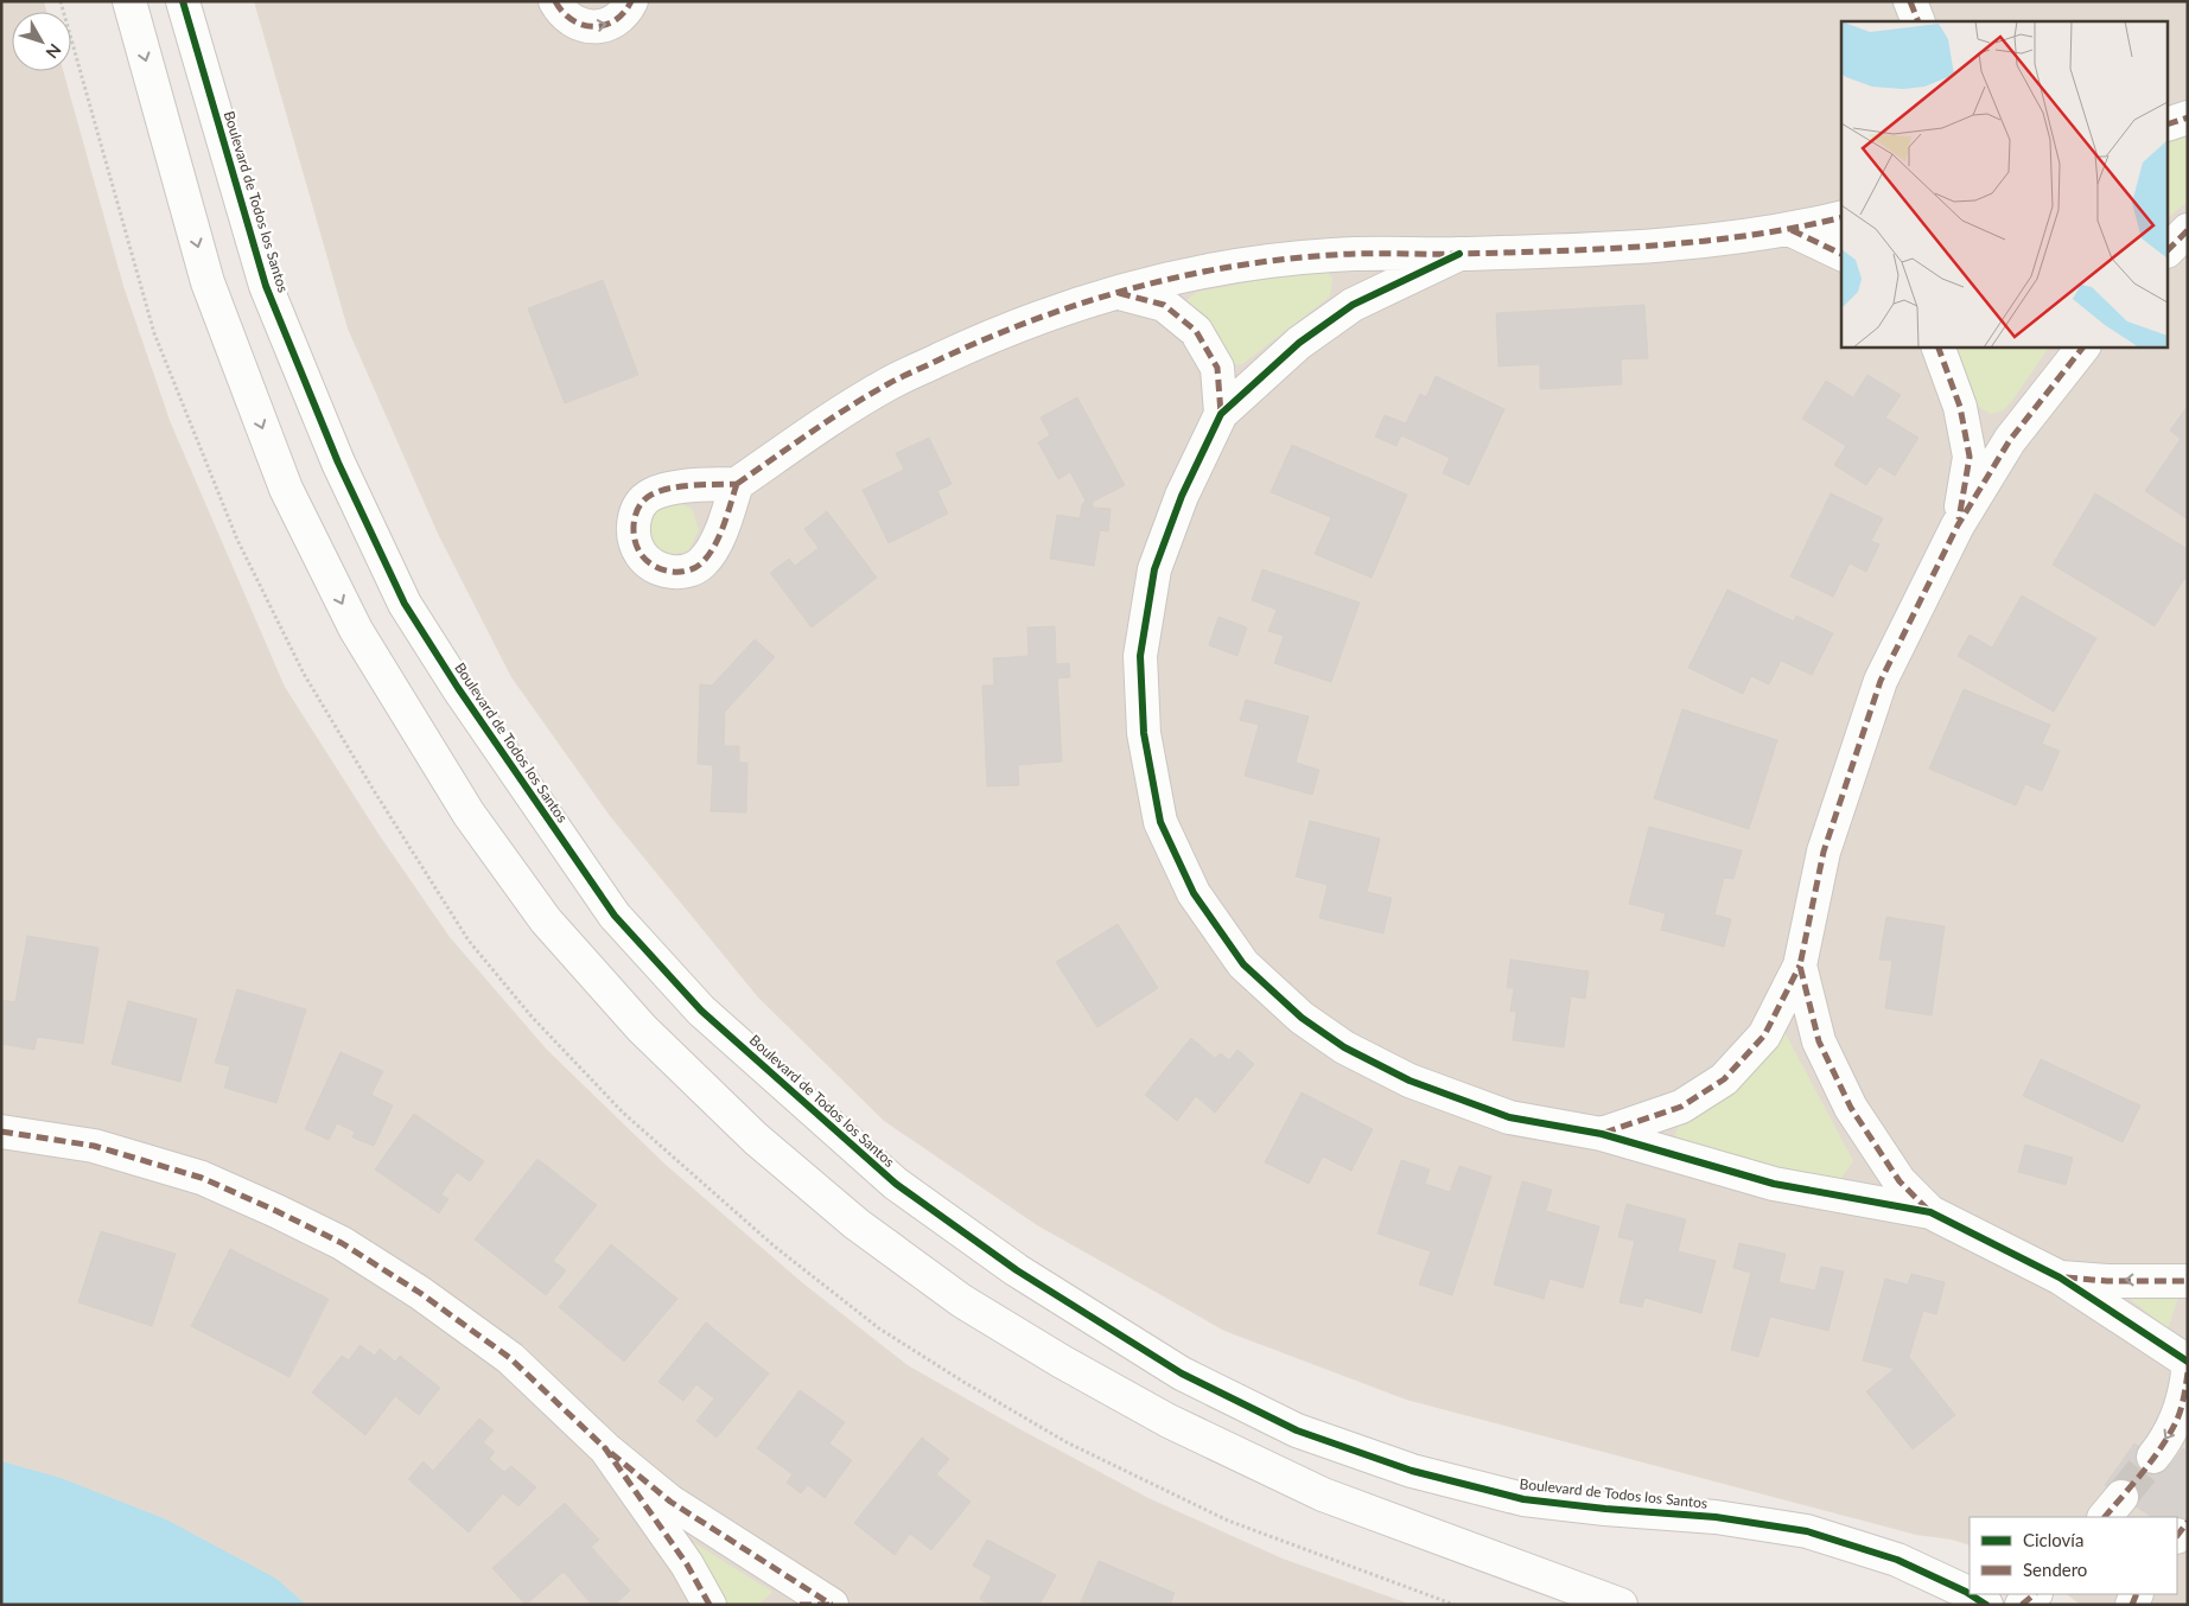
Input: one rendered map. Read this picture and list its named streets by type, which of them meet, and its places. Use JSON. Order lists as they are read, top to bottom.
{
  "streets": {
    "street": ["Boulevard de Todos los Santos"]
  },
  "legend": ["Ciclovía", "Sendero"],
  "north": "bottom right"
}
